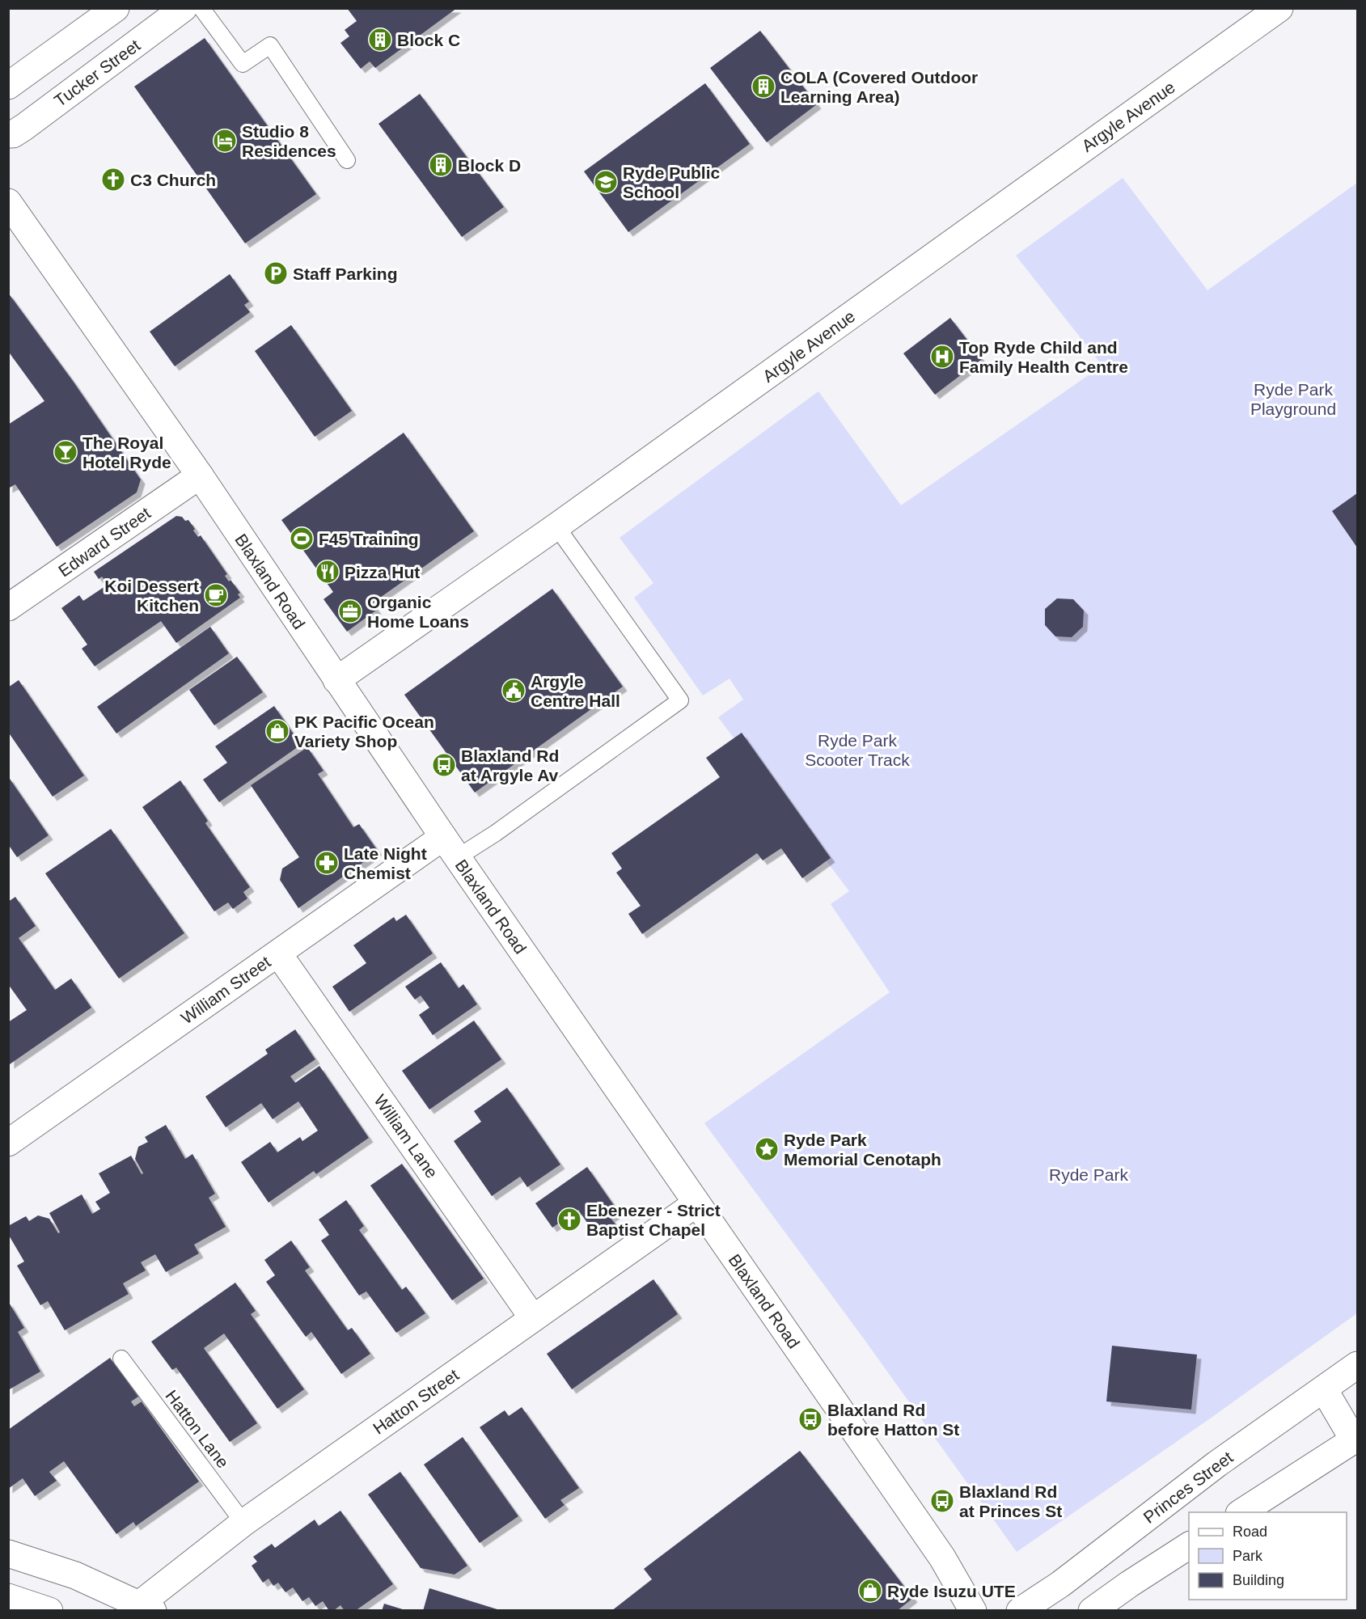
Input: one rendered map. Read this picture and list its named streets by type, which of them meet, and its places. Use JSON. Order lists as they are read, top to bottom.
{
  "streets": {
    "main road": [
      "Tucker Street",
      "Argyle Avenue",
      "Edward Street",
      "Blaxland Road",
      "William Street",
      "William Lane",
      "Hatton Street",
      "Princes Street"
    ],
    "lane": ["Hatton Lane"]
  },
  "crossings": [
    ["Argyle Avenue", "Blaxland Road"],
    ["Edward Street", "Blaxland Road"],
    ["Blaxland Road", "William Street"],
    ["Blaxland Road", "Hatton Street"],
    ["William Street", "William Lane"],
    ["William Lane", "Hatton Street"],
    ["Hatton Street", "Hatton Lane"]
  ],
  "parks": ["Ryde Park Playground", "Ryde Park Scooter Track", "Ryde Park"],
  "places": {
    "building": ["Block C", "COLA (Covered Outdoor Learning Area)", "Block D"],
    "hotel": ["Studio 8 Residences"],
    "church": ["C3 Church", "Ebenezer - Strict Baptist Chapel"],
    "school or university": ["Ryde Public School"],
    "parking": ["Staff Parking"],
    "hospital": ["Top Ryde Child and Family Health Centre"],
    "bar": ["The Royal Hotel Ryde"],
    "sports": ["F45 Training"],
    "restaurant": ["Pizza Hut"],
    "cafe": ["Koi Dessert Kitchen"],
    "office": ["Organic Home Loans"],
    "public building": ["Argyle Centre Hall"],
    "shop": ["PK Pacific Ocean Variety Shop", "Ryde Isuzu UTE"],
    "bus stop": ["Blaxland Rd at Argyle Av", "Blaxland Rd before Hatton St", "Blaxland Rd at Princes St"],
    "pharmacy": ["Late Night Chemist"],
    "place": ["Ryde Park Memorial Cenotaph"]
  },
  "legend": ["Road", "Park", "Building"]
}
